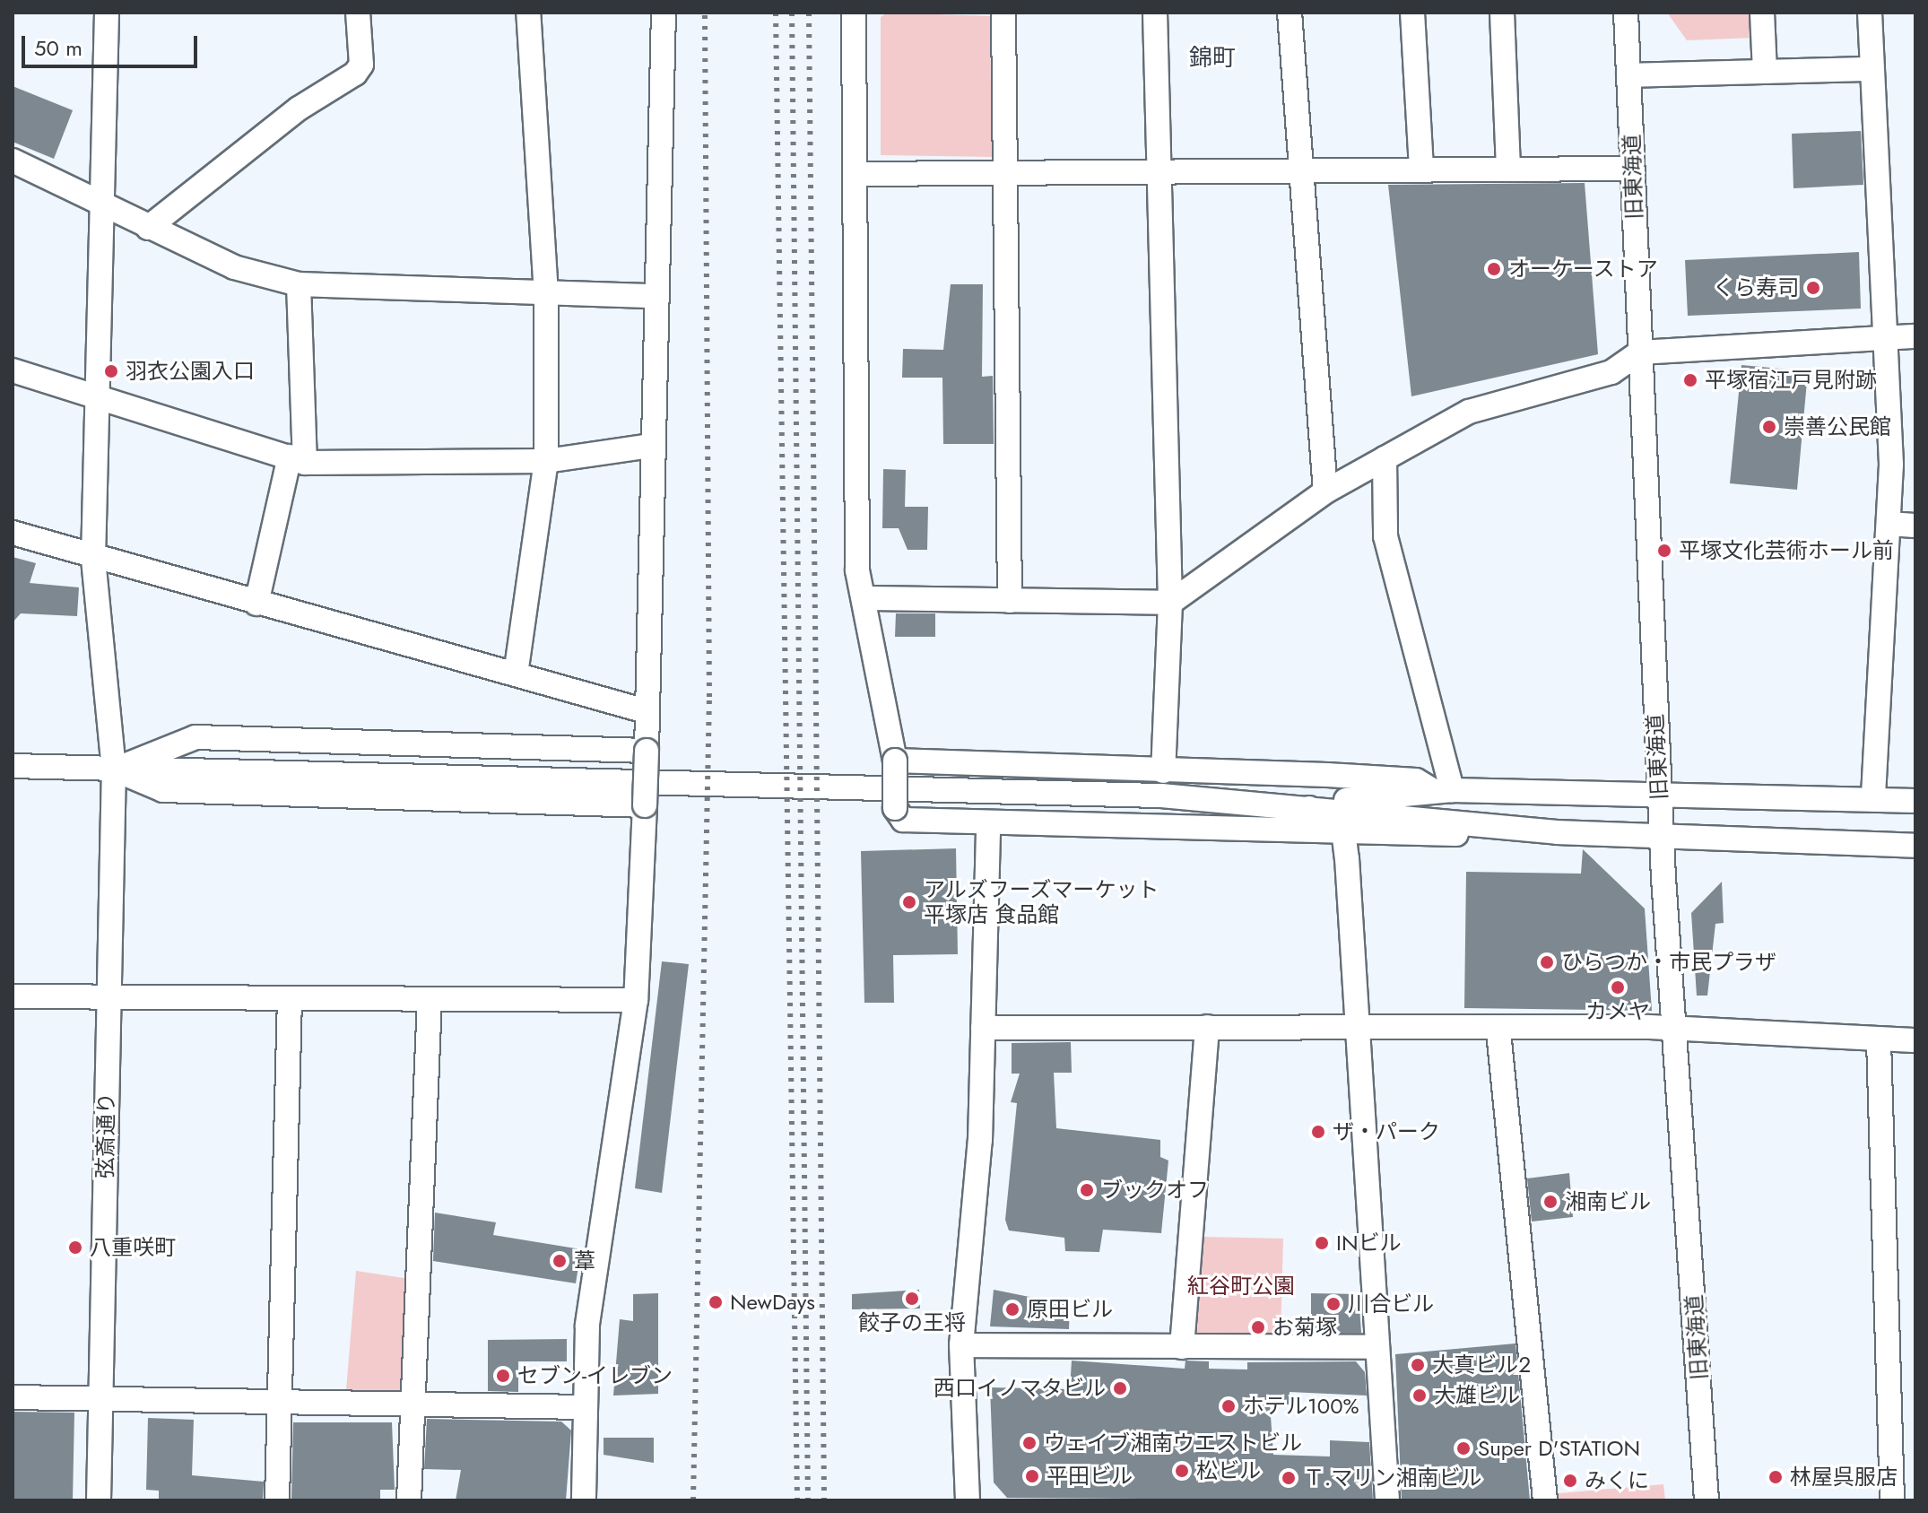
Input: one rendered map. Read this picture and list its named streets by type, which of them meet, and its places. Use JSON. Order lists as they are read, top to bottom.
{
  "streets": {
    "street": ["旧東海道", "弦斎通り"]
  },
  "districts": ["錦町"],
  "parks": ["紅谷町公園"],
  "places": [
    "オーケーストア",
    "くら寿司",
    "羽衣公園入口",
    "平塚宿江戸見附跡",
    "崇善公民館",
    "平塚文化芸術ホール前",
    "アルズフーズマーケット 平塚店 食品館",
    "ひらつか・市民プラザ",
    "カメヤ",
    "ザ・パーク",
    "ブックオフ",
    "湘南ビル",
    "INビル",
    "八重咲町",
    "葦",
    "餃子の王将",
    "NewDays",
    "川合ビル",
    "原田ビル",
    "お菊塚",
    "大真ビル２",
    "セブン-イレブン",
    "西口イノマタビル",
    "大雄ビル",
    "ホテル100%",
    "ウェイブ湘南ウエストビル",
    "Super D'STATION",
    "松ビル",
    "平田ビル",
    "林屋呉服店",
    "Ｔ.マリン湘南ビル",
    "みくに"
  ],
  "scale_bar": "50 m"
}
